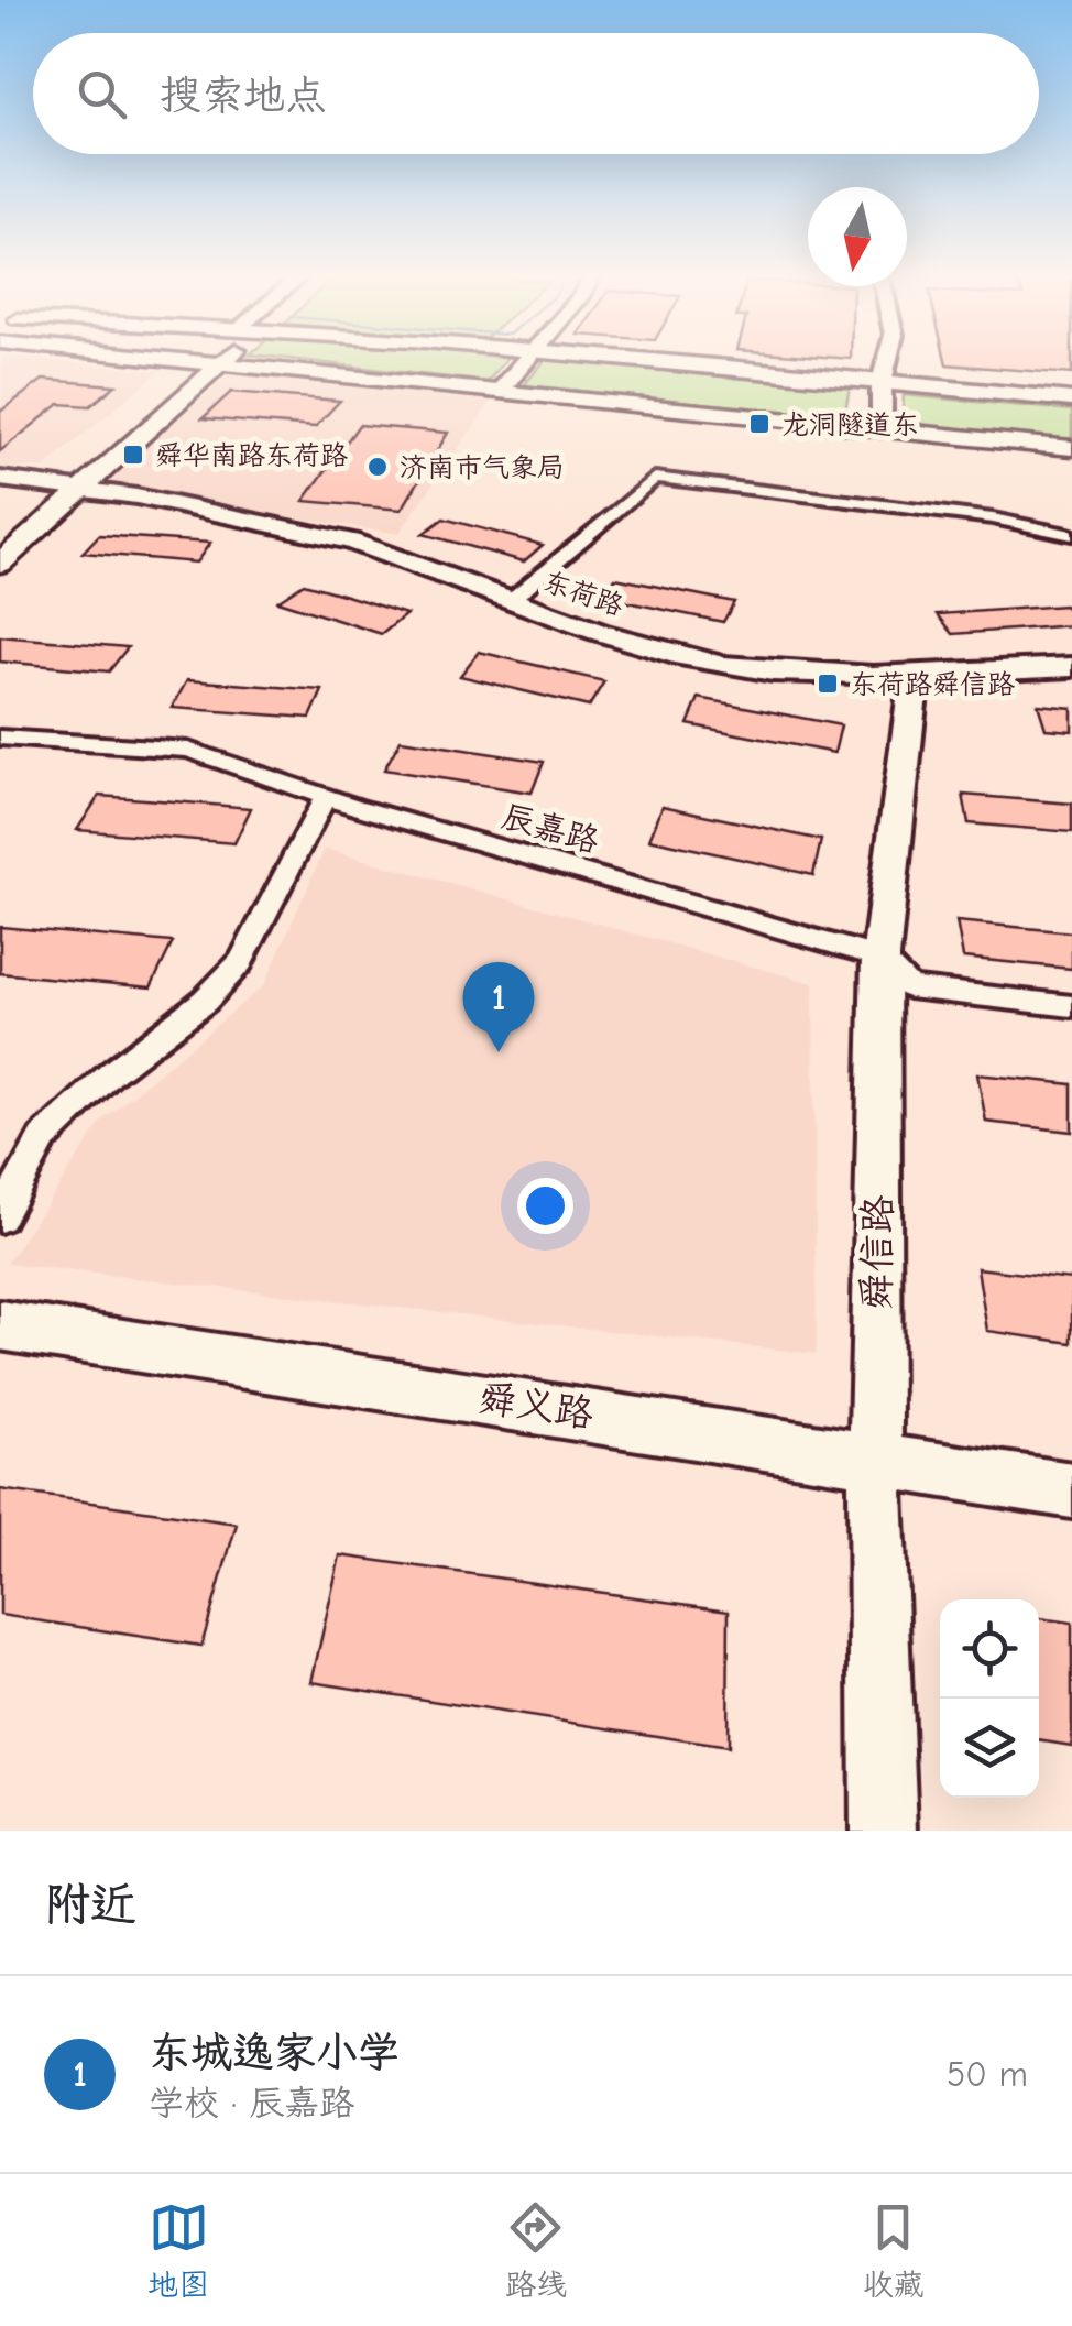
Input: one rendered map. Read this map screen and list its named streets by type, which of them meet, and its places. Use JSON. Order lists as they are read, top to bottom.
{
  "streets": {
    "street": [
      "东荷路",
      "辰嘉路",
      "舜信路",
      "舜义路"
    ]
  },
  "crossings": [
    ["东荷路", "舜信路"],
    ["辰嘉路", "舜信路"],
    ["舜信路", "舜义路"]
  ],
  "places": {
    "transit": ["龙洞隧道东", "舜华南路东荷路", "东荷路舜信路"],
    "other": ["济南市气象局"]
  },
  "north": "bottom",
  "page": {
    "search": "搜索地点",
    "pins": "1",
    "heading": "附近",
    "list": [
      {
        "mark": "1",
        "name": "东城逸家小学",
        "note": "学校 · 辰嘉路",
        "value": "50 m"
      }
    ],
    "nav": ["地图", "路线", "收藏"]
  }
}
